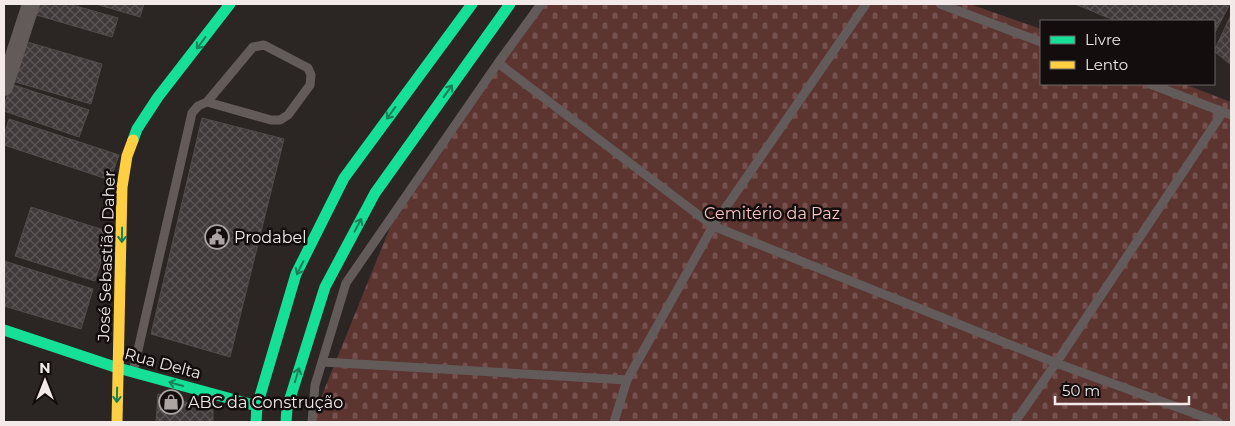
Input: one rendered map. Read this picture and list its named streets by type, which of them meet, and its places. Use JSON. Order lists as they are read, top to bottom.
{
  "streets": {
    "main road": ["José Sebastião Daher", "Rua Delta"]
  },
  "crossings": [
    ["José Sebastião Daher", "Rua Delta"]
  ],
  "one_way": ["José Sebastião Daher", "Rua Delta"],
  "parks": ["Cemitério da Paz"],
  "places": {
    "public building": ["Prodabel"],
    "shop": ["ABC da Construção"]
  },
  "legend": ["Livre", "Lento"],
  "scale_bar": "50 m",
  "north": "top"
}
